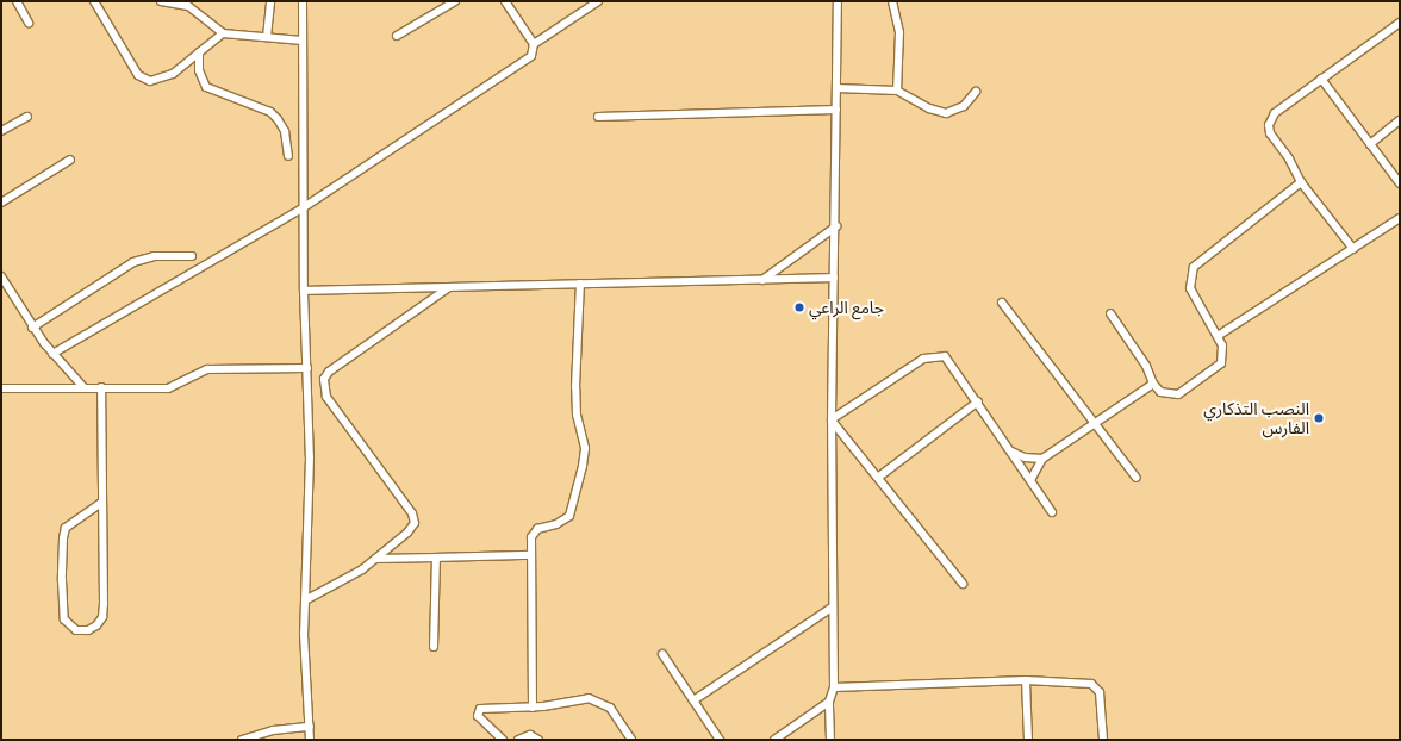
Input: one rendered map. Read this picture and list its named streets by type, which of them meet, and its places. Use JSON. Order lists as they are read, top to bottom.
{
  "places": ["جامع الراعي", "النصب التذكاري الفارس"]
}
